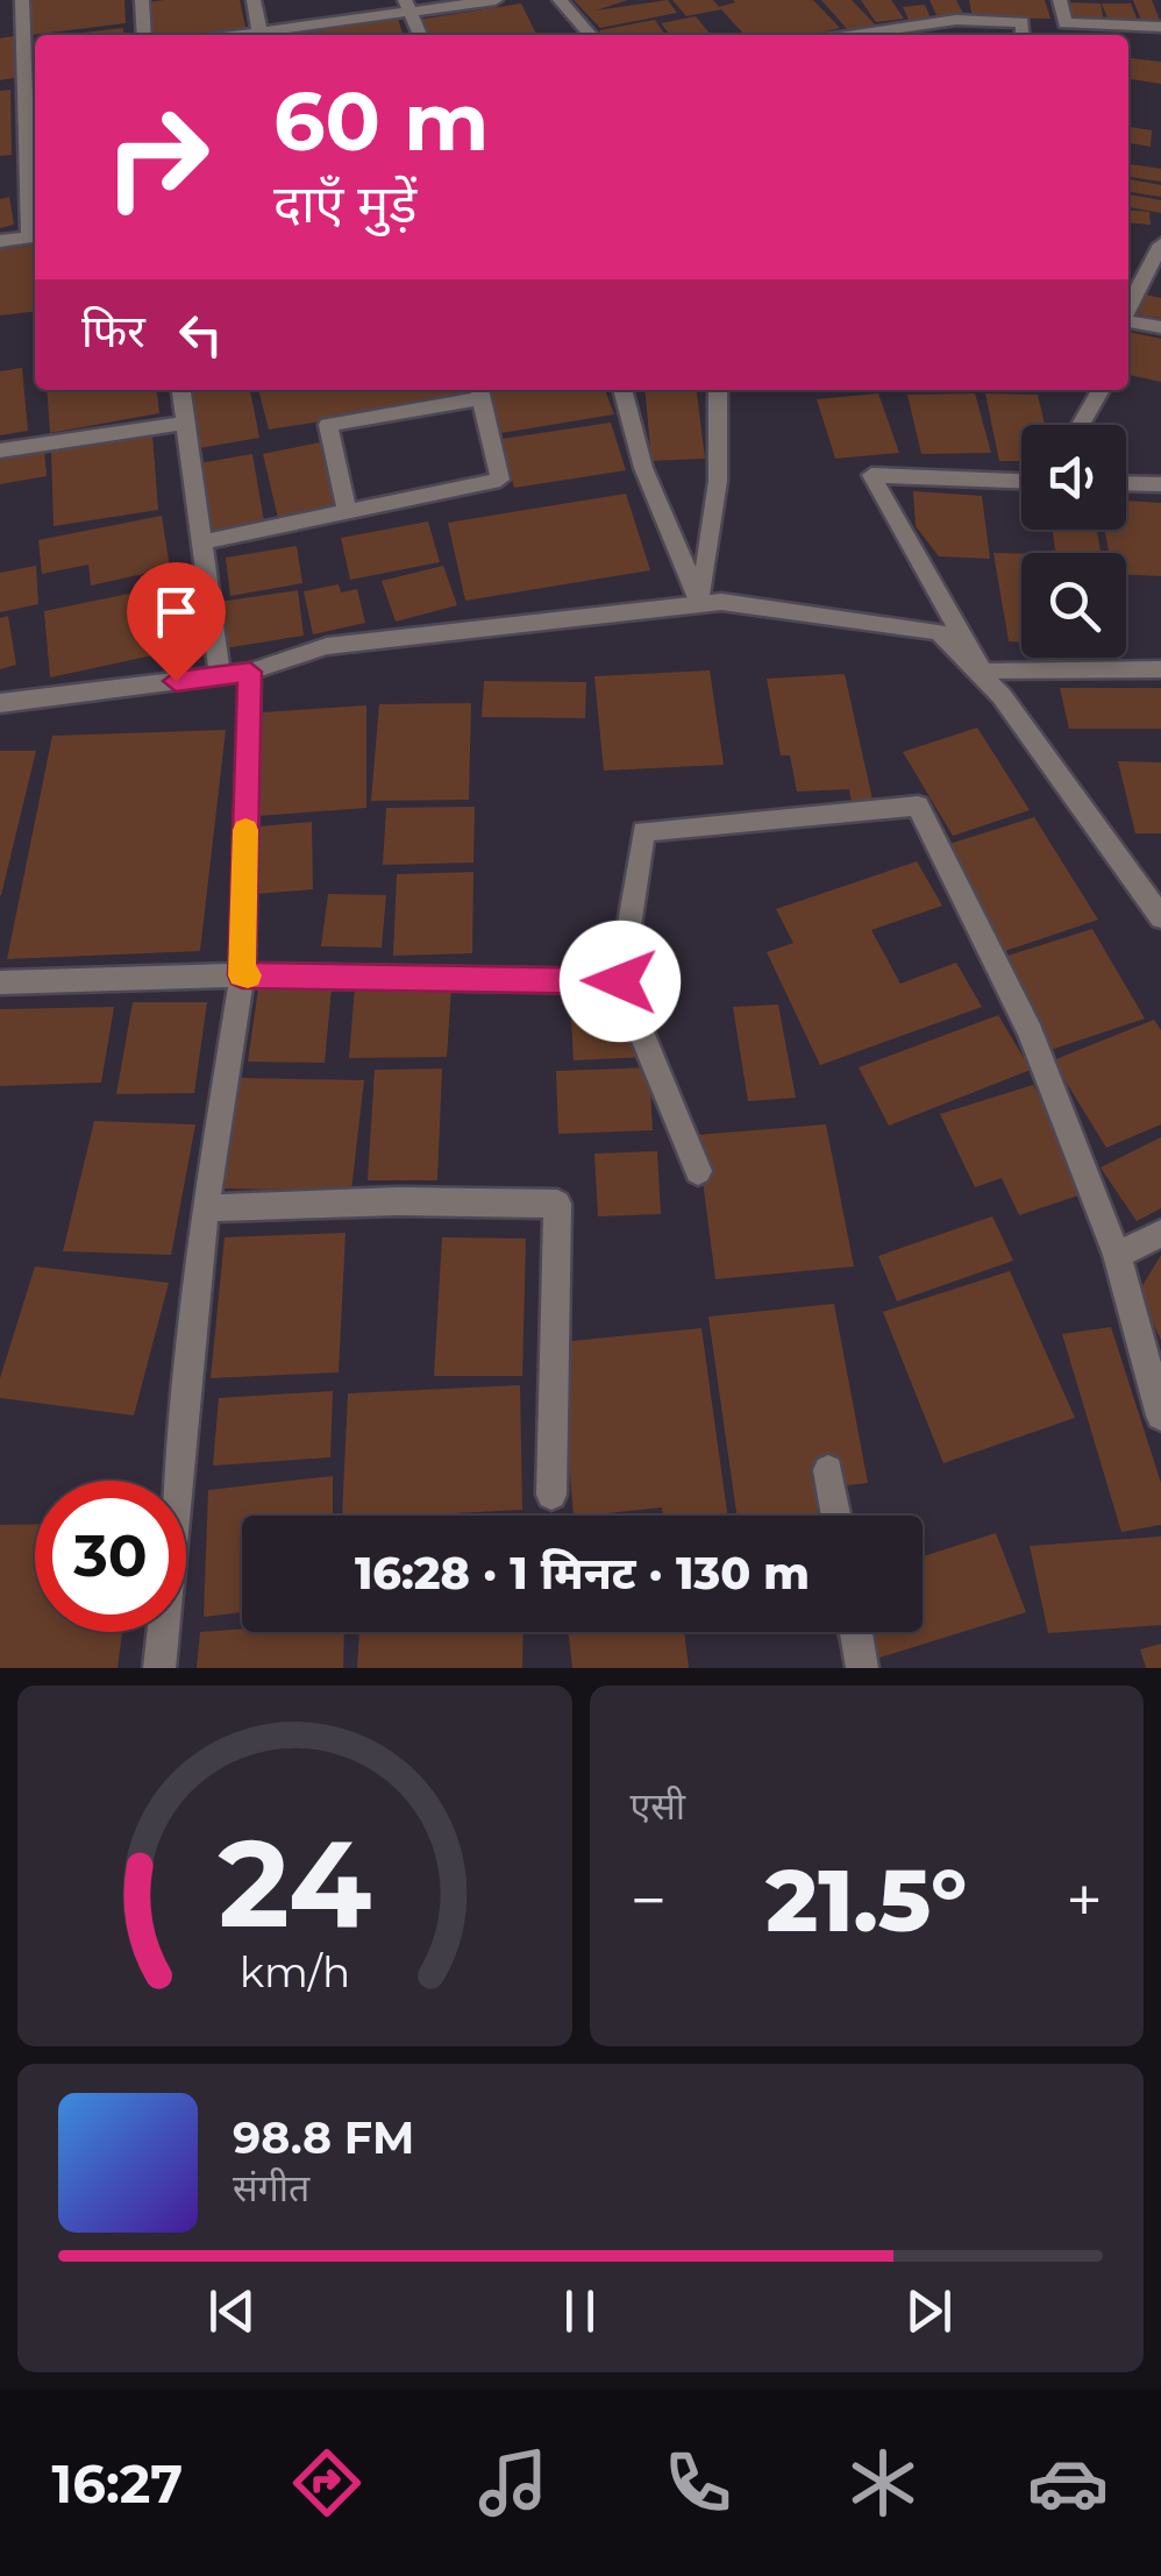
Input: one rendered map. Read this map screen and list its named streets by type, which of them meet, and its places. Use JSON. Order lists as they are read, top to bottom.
{
  "page": {
    "turn": ["60 m", "दाएँ मुड़ें"],
    "then": "फिर",
    "limit": "30",
    "trip": "16:28 · 1 मिनट · 130 m",
    "tile": "एसी",
    "heat": ["−", "21.5°", "+"],
    "song": ["98.8 FM", "संगीत"],
    "tabs": "16:27",
    "gauge": ["24", "km/h"]
  }
}
